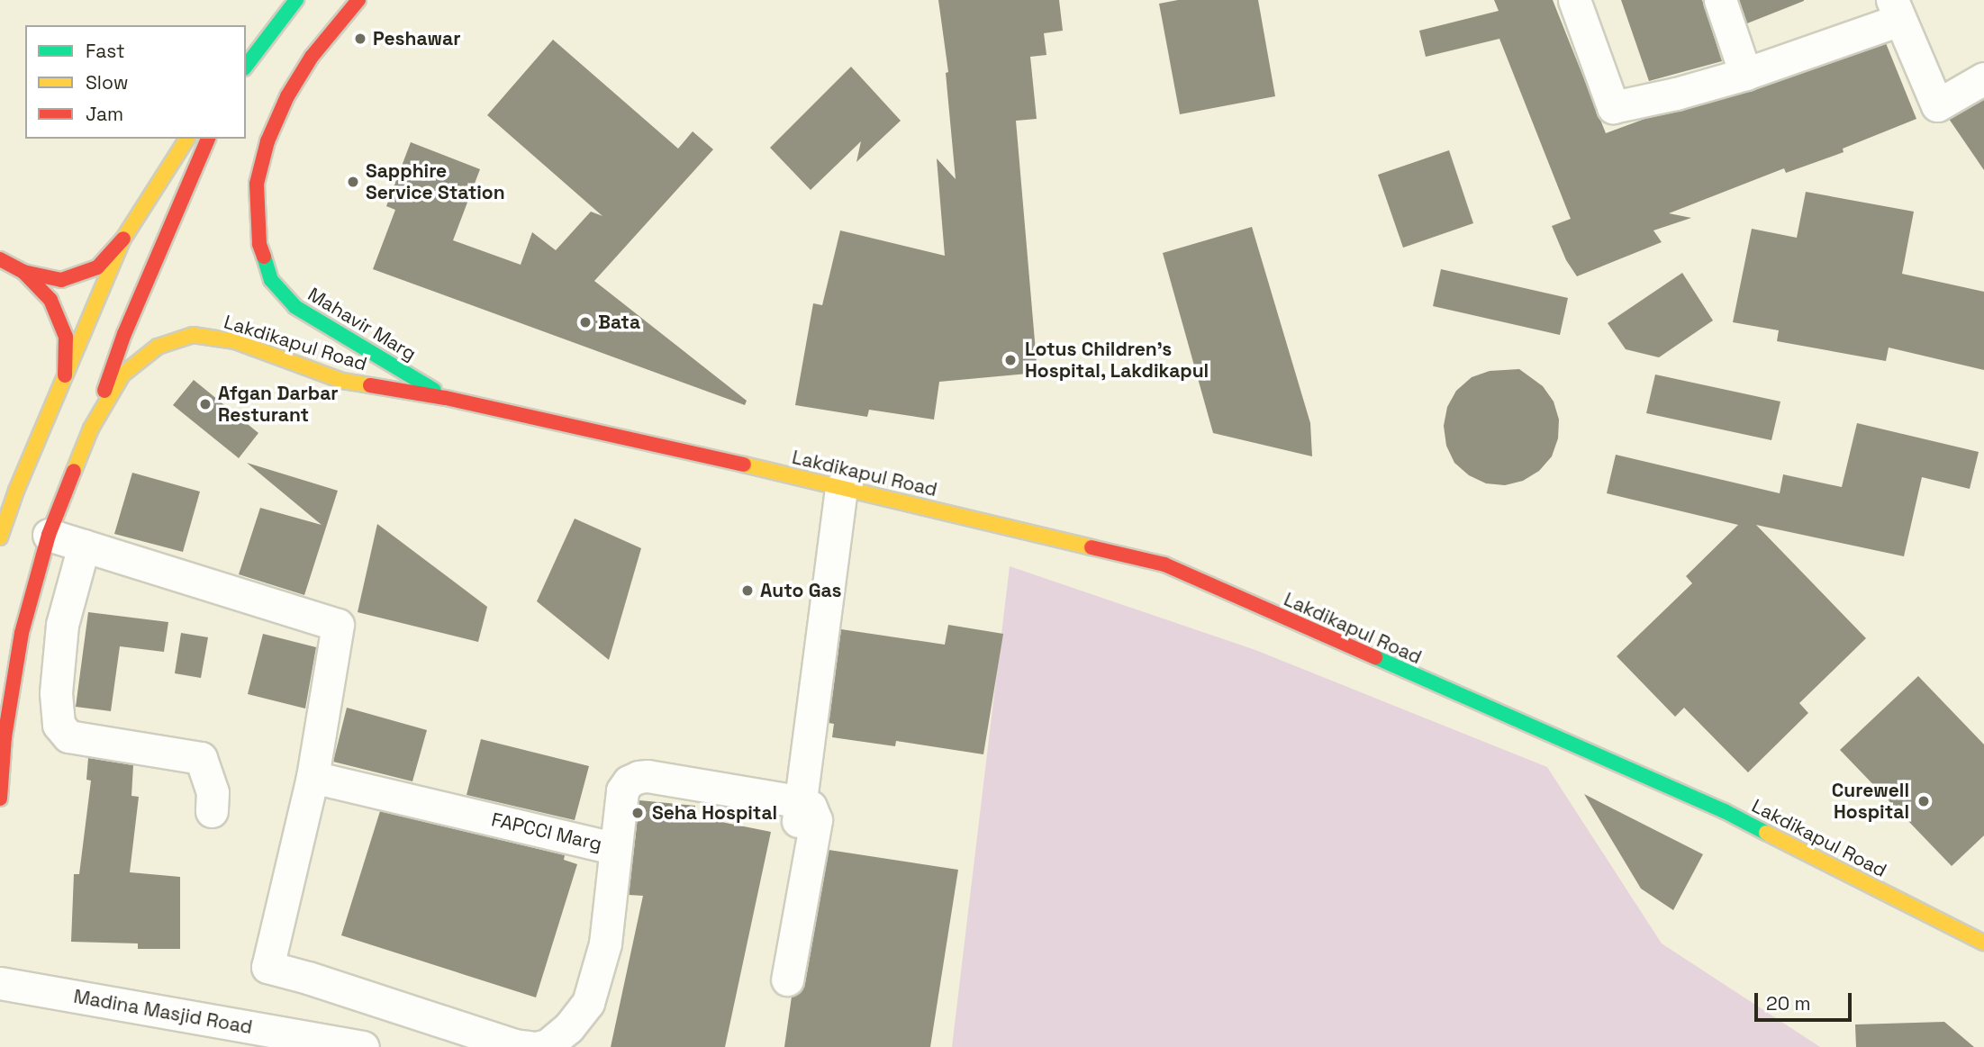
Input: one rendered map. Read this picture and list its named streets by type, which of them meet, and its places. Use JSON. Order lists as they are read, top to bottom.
{
  "streets": {
    "main road": ["Mahavir Marg", "Lakdikapul Road"],
    "street": ["FAPCCI Marg", "Madina Masjid Road"]
  },
  "crossings": [
    ["Mahavir Marg", "Lakdikapul Road"]
  ],
  "places": [
    "Peshawar",
    "Sapphire Service Station",
    "Bata",
    "Lotus Children's Hospital, Lakdikapul",
    "Afgan Darbar Resturant",
    "Auto Gas",
    "Curewell Hospital",
    "Seha Hospital"
  ],
  "legend": ["Fast", "Slow", "Jam"],
  "scale_bar": "20 m"
}
